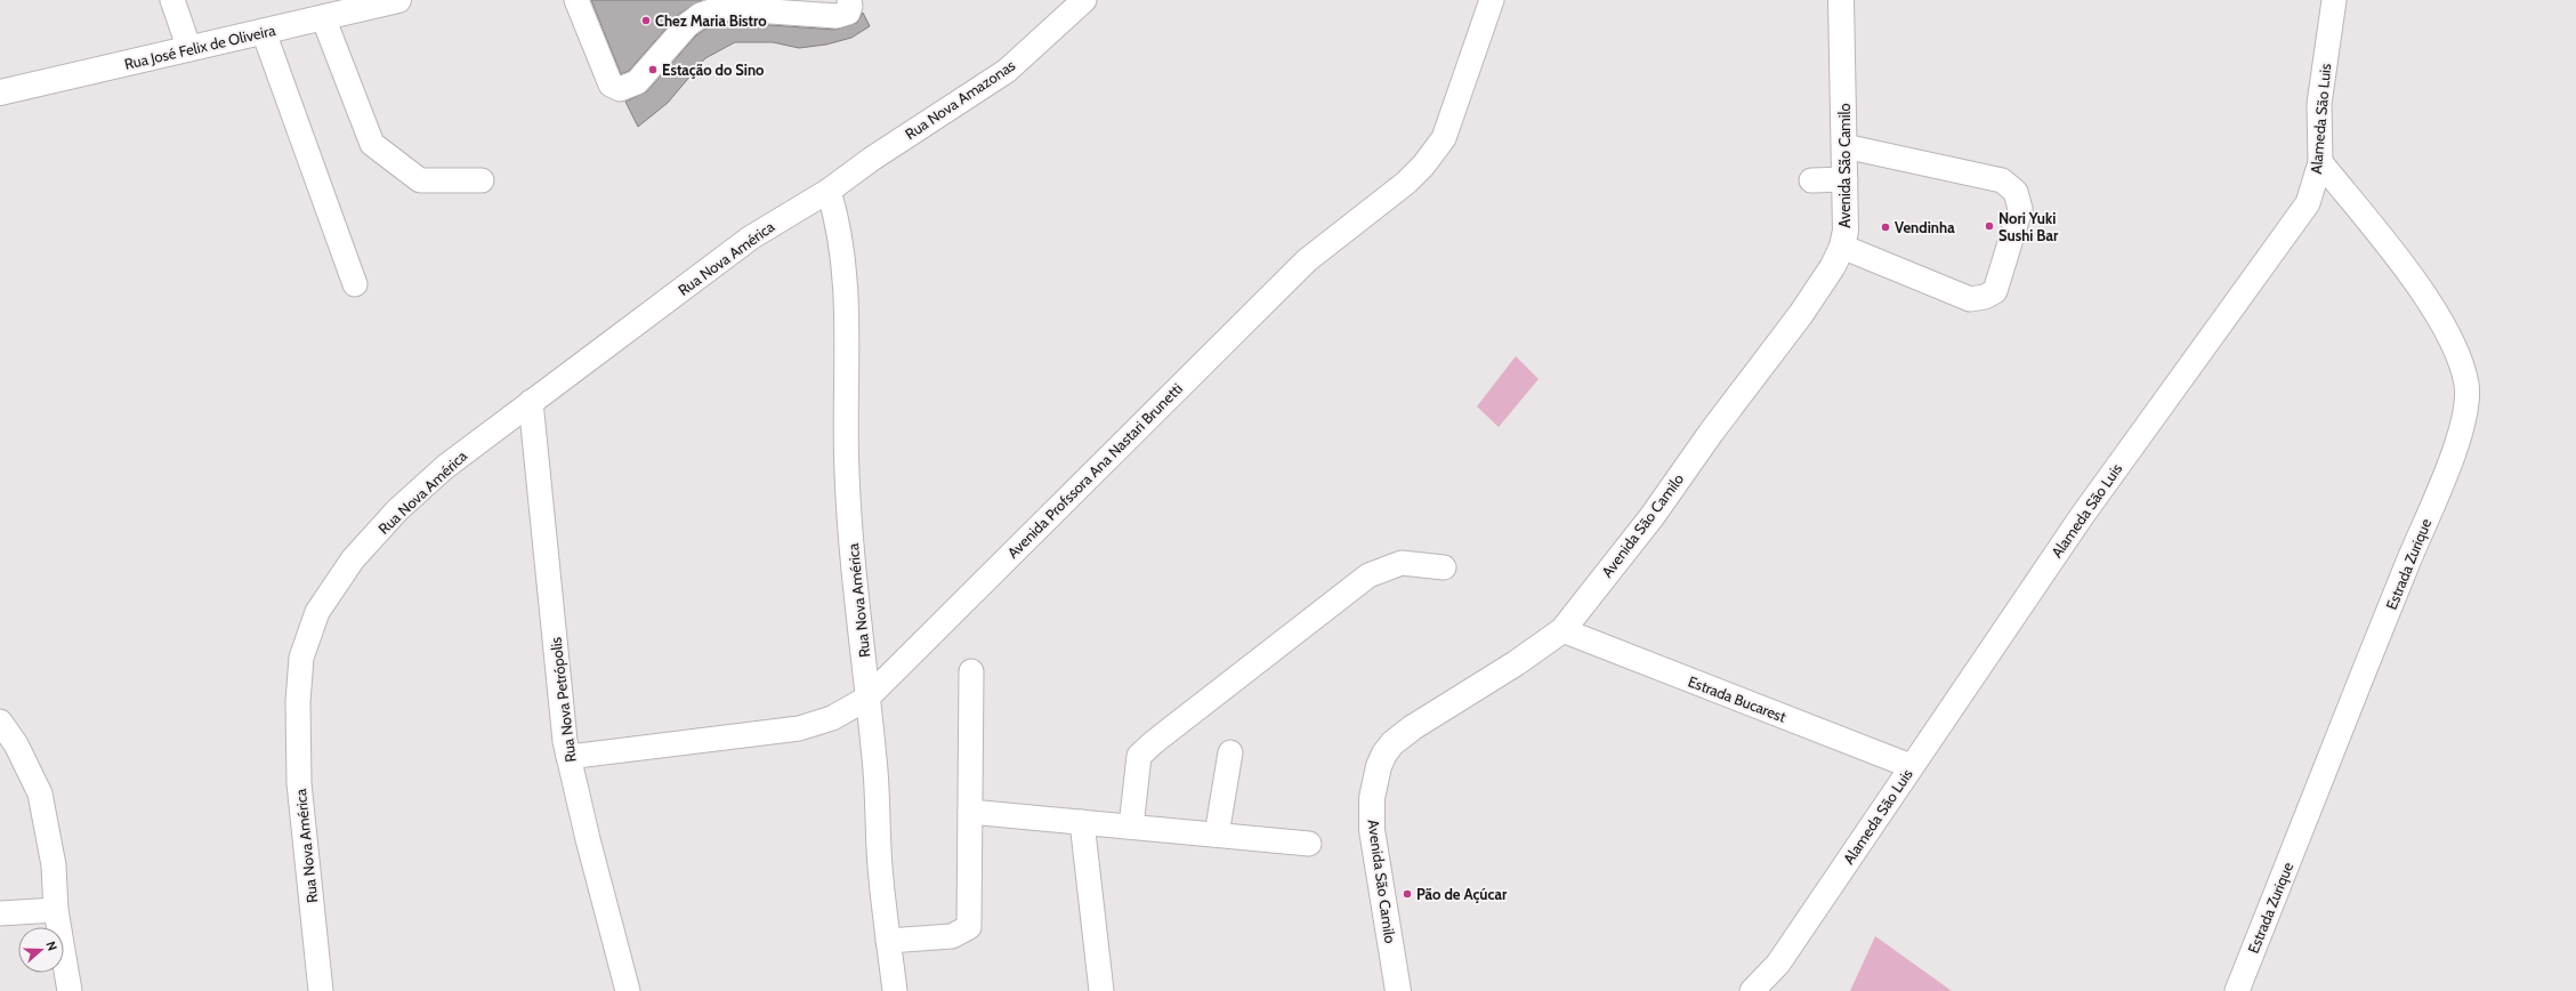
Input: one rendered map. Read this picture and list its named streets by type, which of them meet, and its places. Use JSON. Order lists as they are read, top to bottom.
{
  "streets": {
    "main road": ["Rua José Felix de Oliveira", "Avenida São Camilo"],
    "street": [
      "Rua Nova Amazonas",
      "Alameda São Luis",
      "Rua Nova América",
      "Avenida Profssora Ana Nastari Brunetti",
      "Estrada Zurique",
      "Estrada Bucarest",
      "Rua Nova Petrópolis"
    ]
  },
  "crossings": [
    ["Rua Nova Amazonas", "Rua Nova América"],
    ["Alameda São Luis", "Estrada Zurique"],
    ["Alameda São Luis", "Estrada Bucarest"],
    ["Avenida São Camilo", "Estrada Bucarest"],
    ["Rua Nova América", "Avenida Profssora Ana Nastari Brunetti"],
    ["Rua Nova América", "Rua Nova Petrópolis"],
    ["Avenida Profssora Ana Nastari Brunetti", "Rua Nova Petrópolis"]
  ],
  "places": [
    "Chez Maria Bistro",
    "Estação do Sino",
    "Nori Yuki Sushi Bar",
    "Vendinha",
    "Pão de Açúcar"
  ],
  "north": "right"
}
